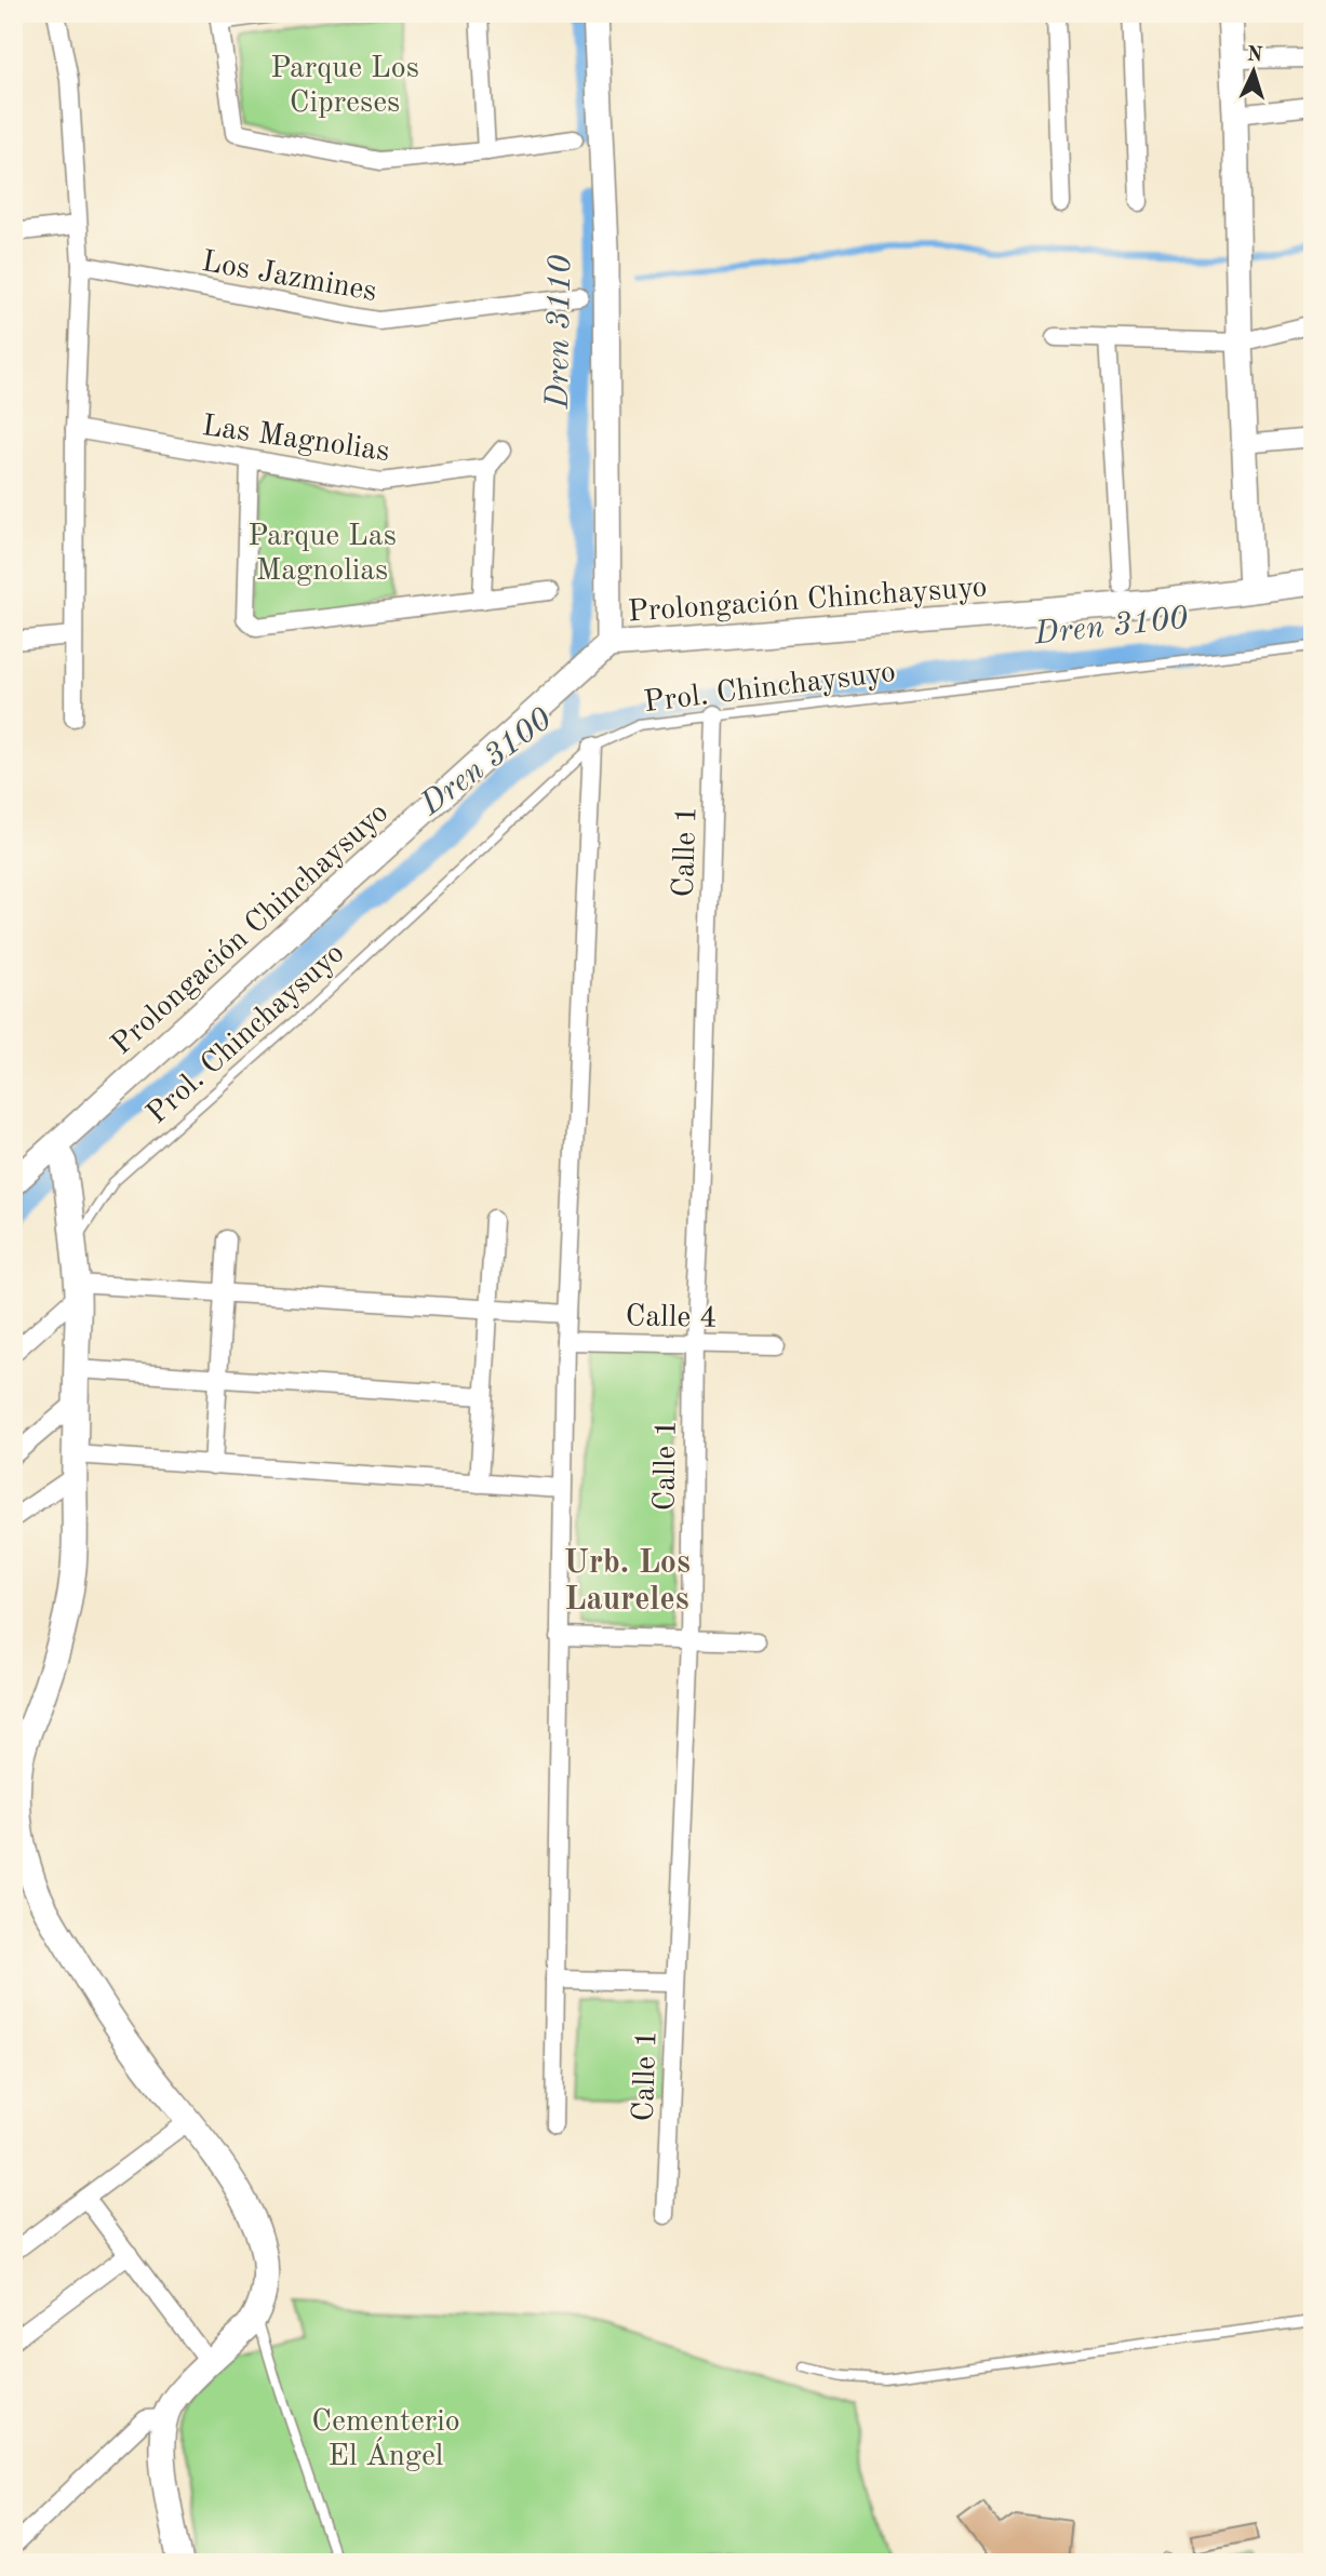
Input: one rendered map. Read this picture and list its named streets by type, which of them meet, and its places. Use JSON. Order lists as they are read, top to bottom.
{
  "streets": {
    "street": [
      "Los Jazmines",
      "Las Magnolias",
      "Prolongación Chinchaysuyo",
      "Calle 1",
      "Calle 4"
    ],
    "lane": ["Prol. Chinchaysuyo"]
  },
  "crossings": [
    ["Prol. Chinchaysuyo", "Calle 1"],
    ["Calle 1", "Calle 4"]
  ],
  "districts": ["Urb. Los Laureles"],
  "water": ["Dren 3110", "Dren 3100"],
  "parks": ["Parque Los Cipreses", "Parque Las Magnolias", "Cementerio El Ángel"],
  "north": "top"
}
